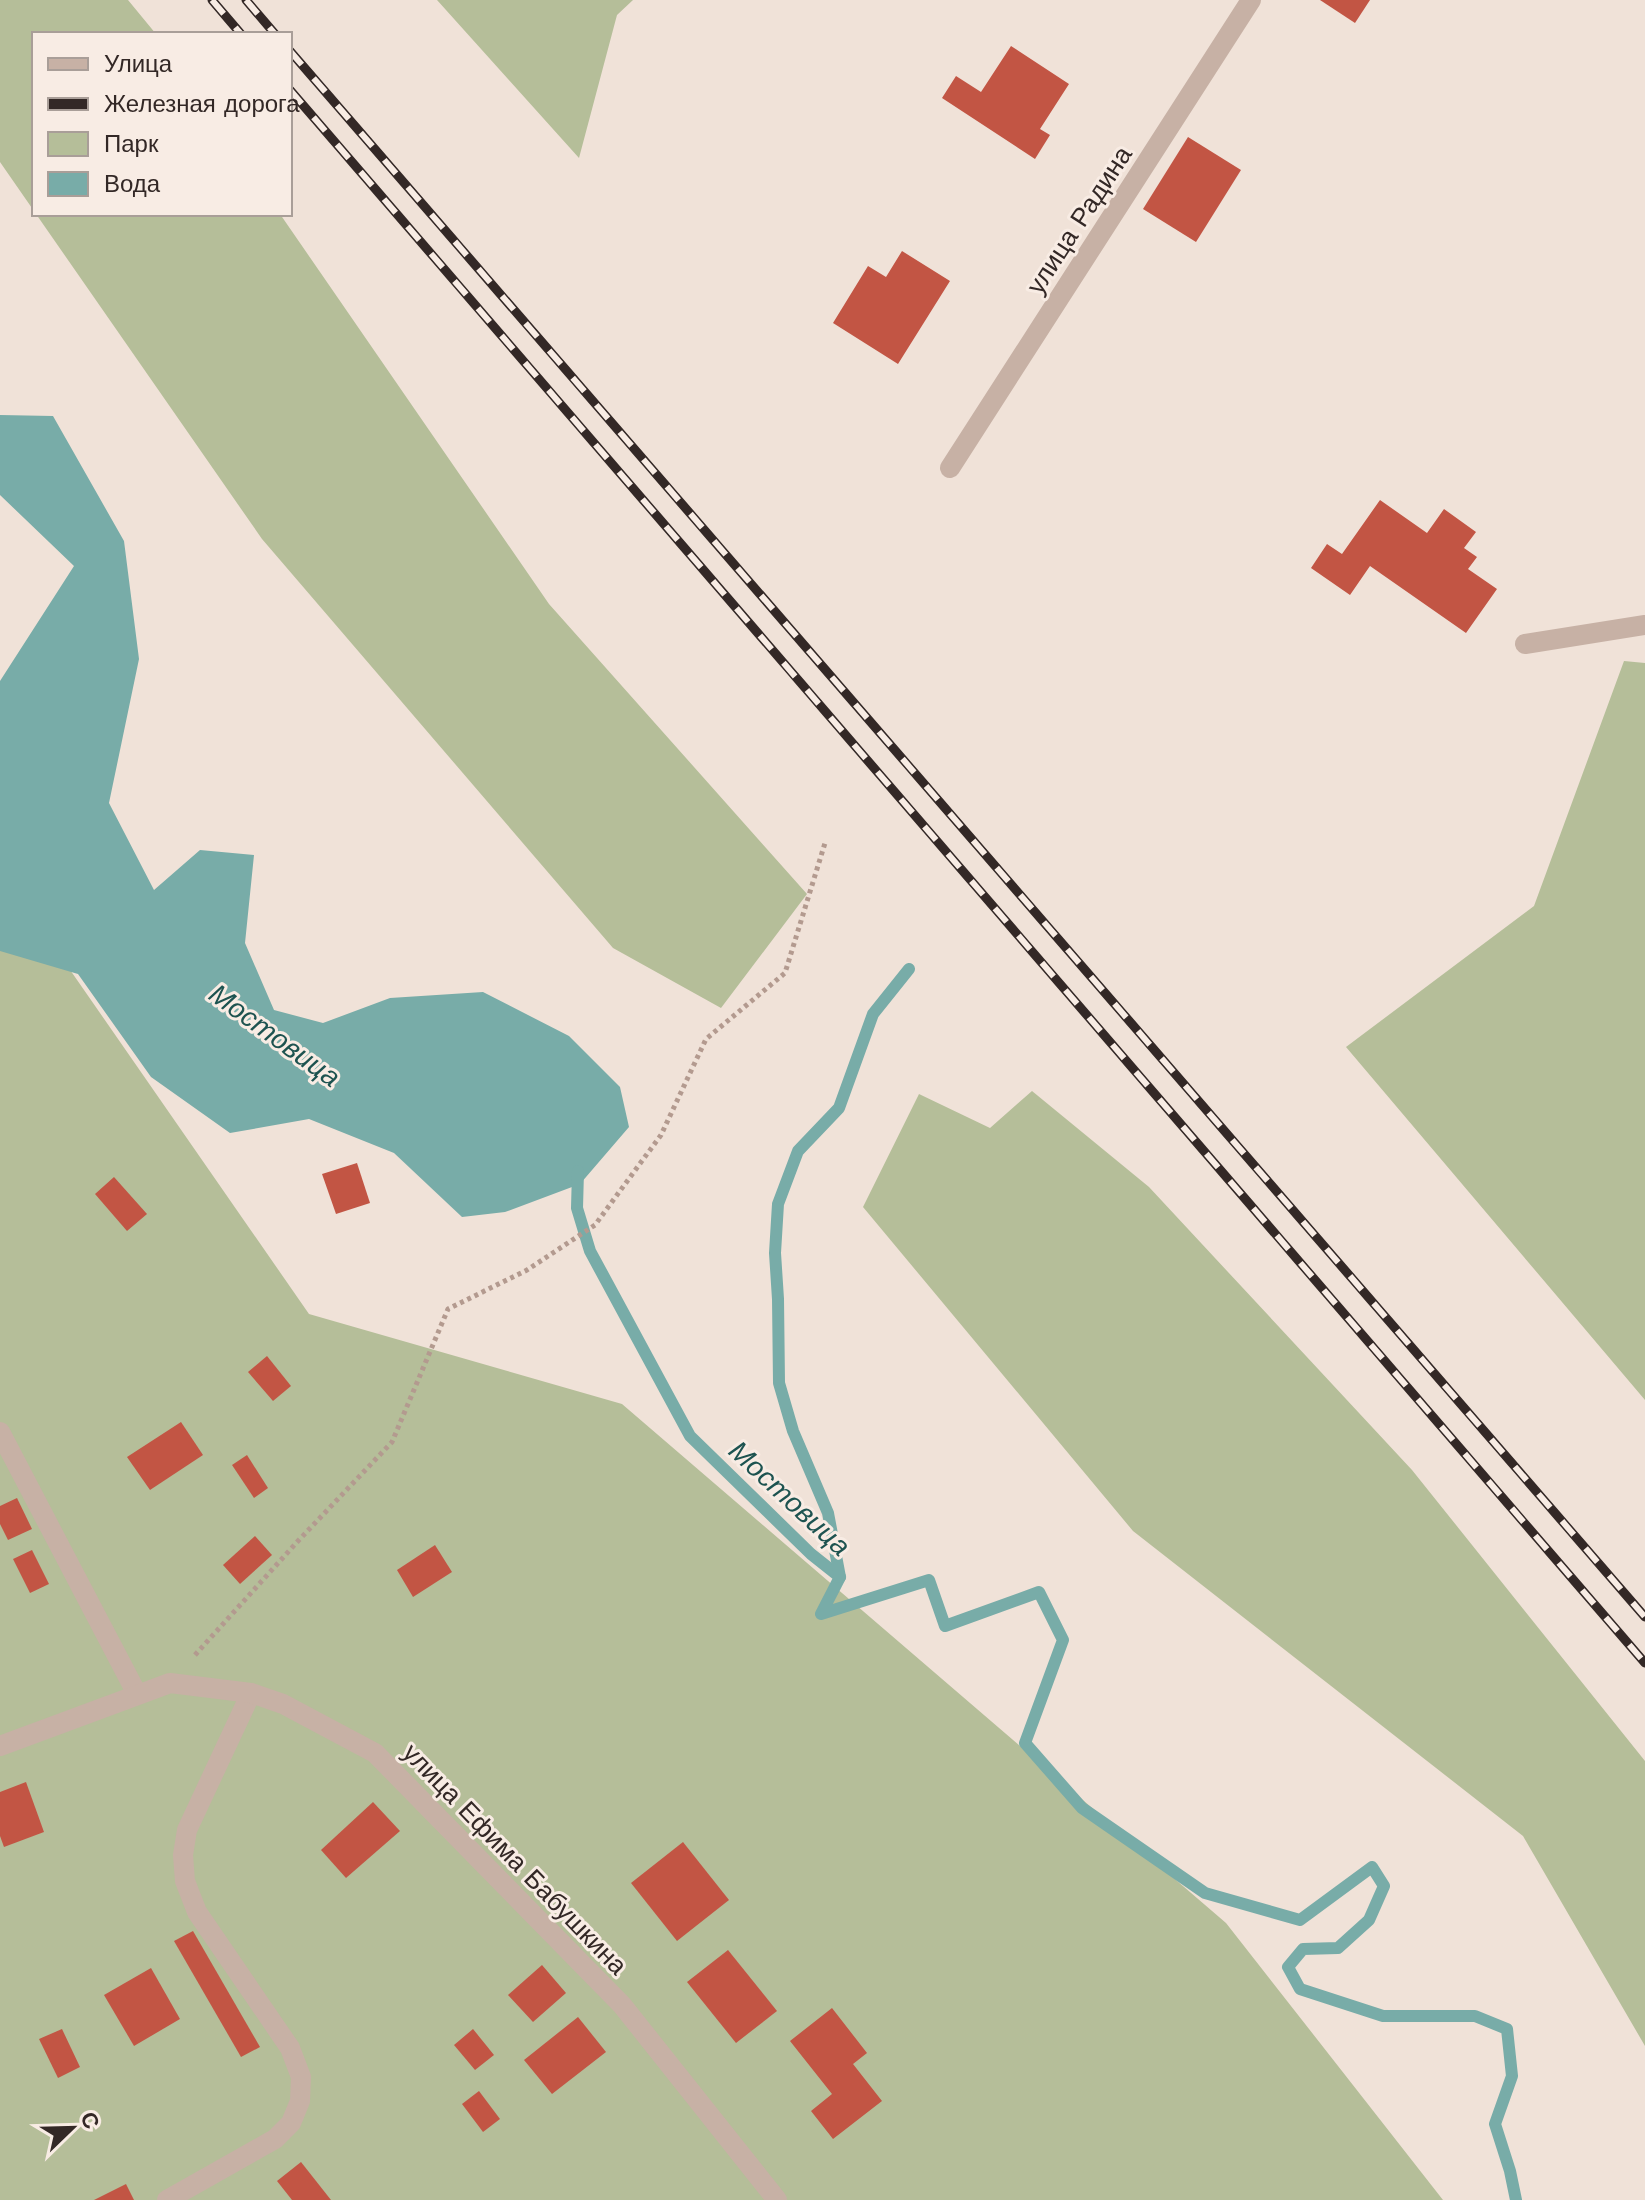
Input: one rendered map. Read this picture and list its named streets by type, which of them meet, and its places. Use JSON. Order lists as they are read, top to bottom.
{
  "streets": {
    "street": ["улица Радина", "улица Ефима Бабушкина"]
  },
  "water": ["Мостовица"],
  "legend": [
    "Улица",
    "Железная дорога",
    "Парк",
    "Вода"
  ],
  "north": "top right"
}
